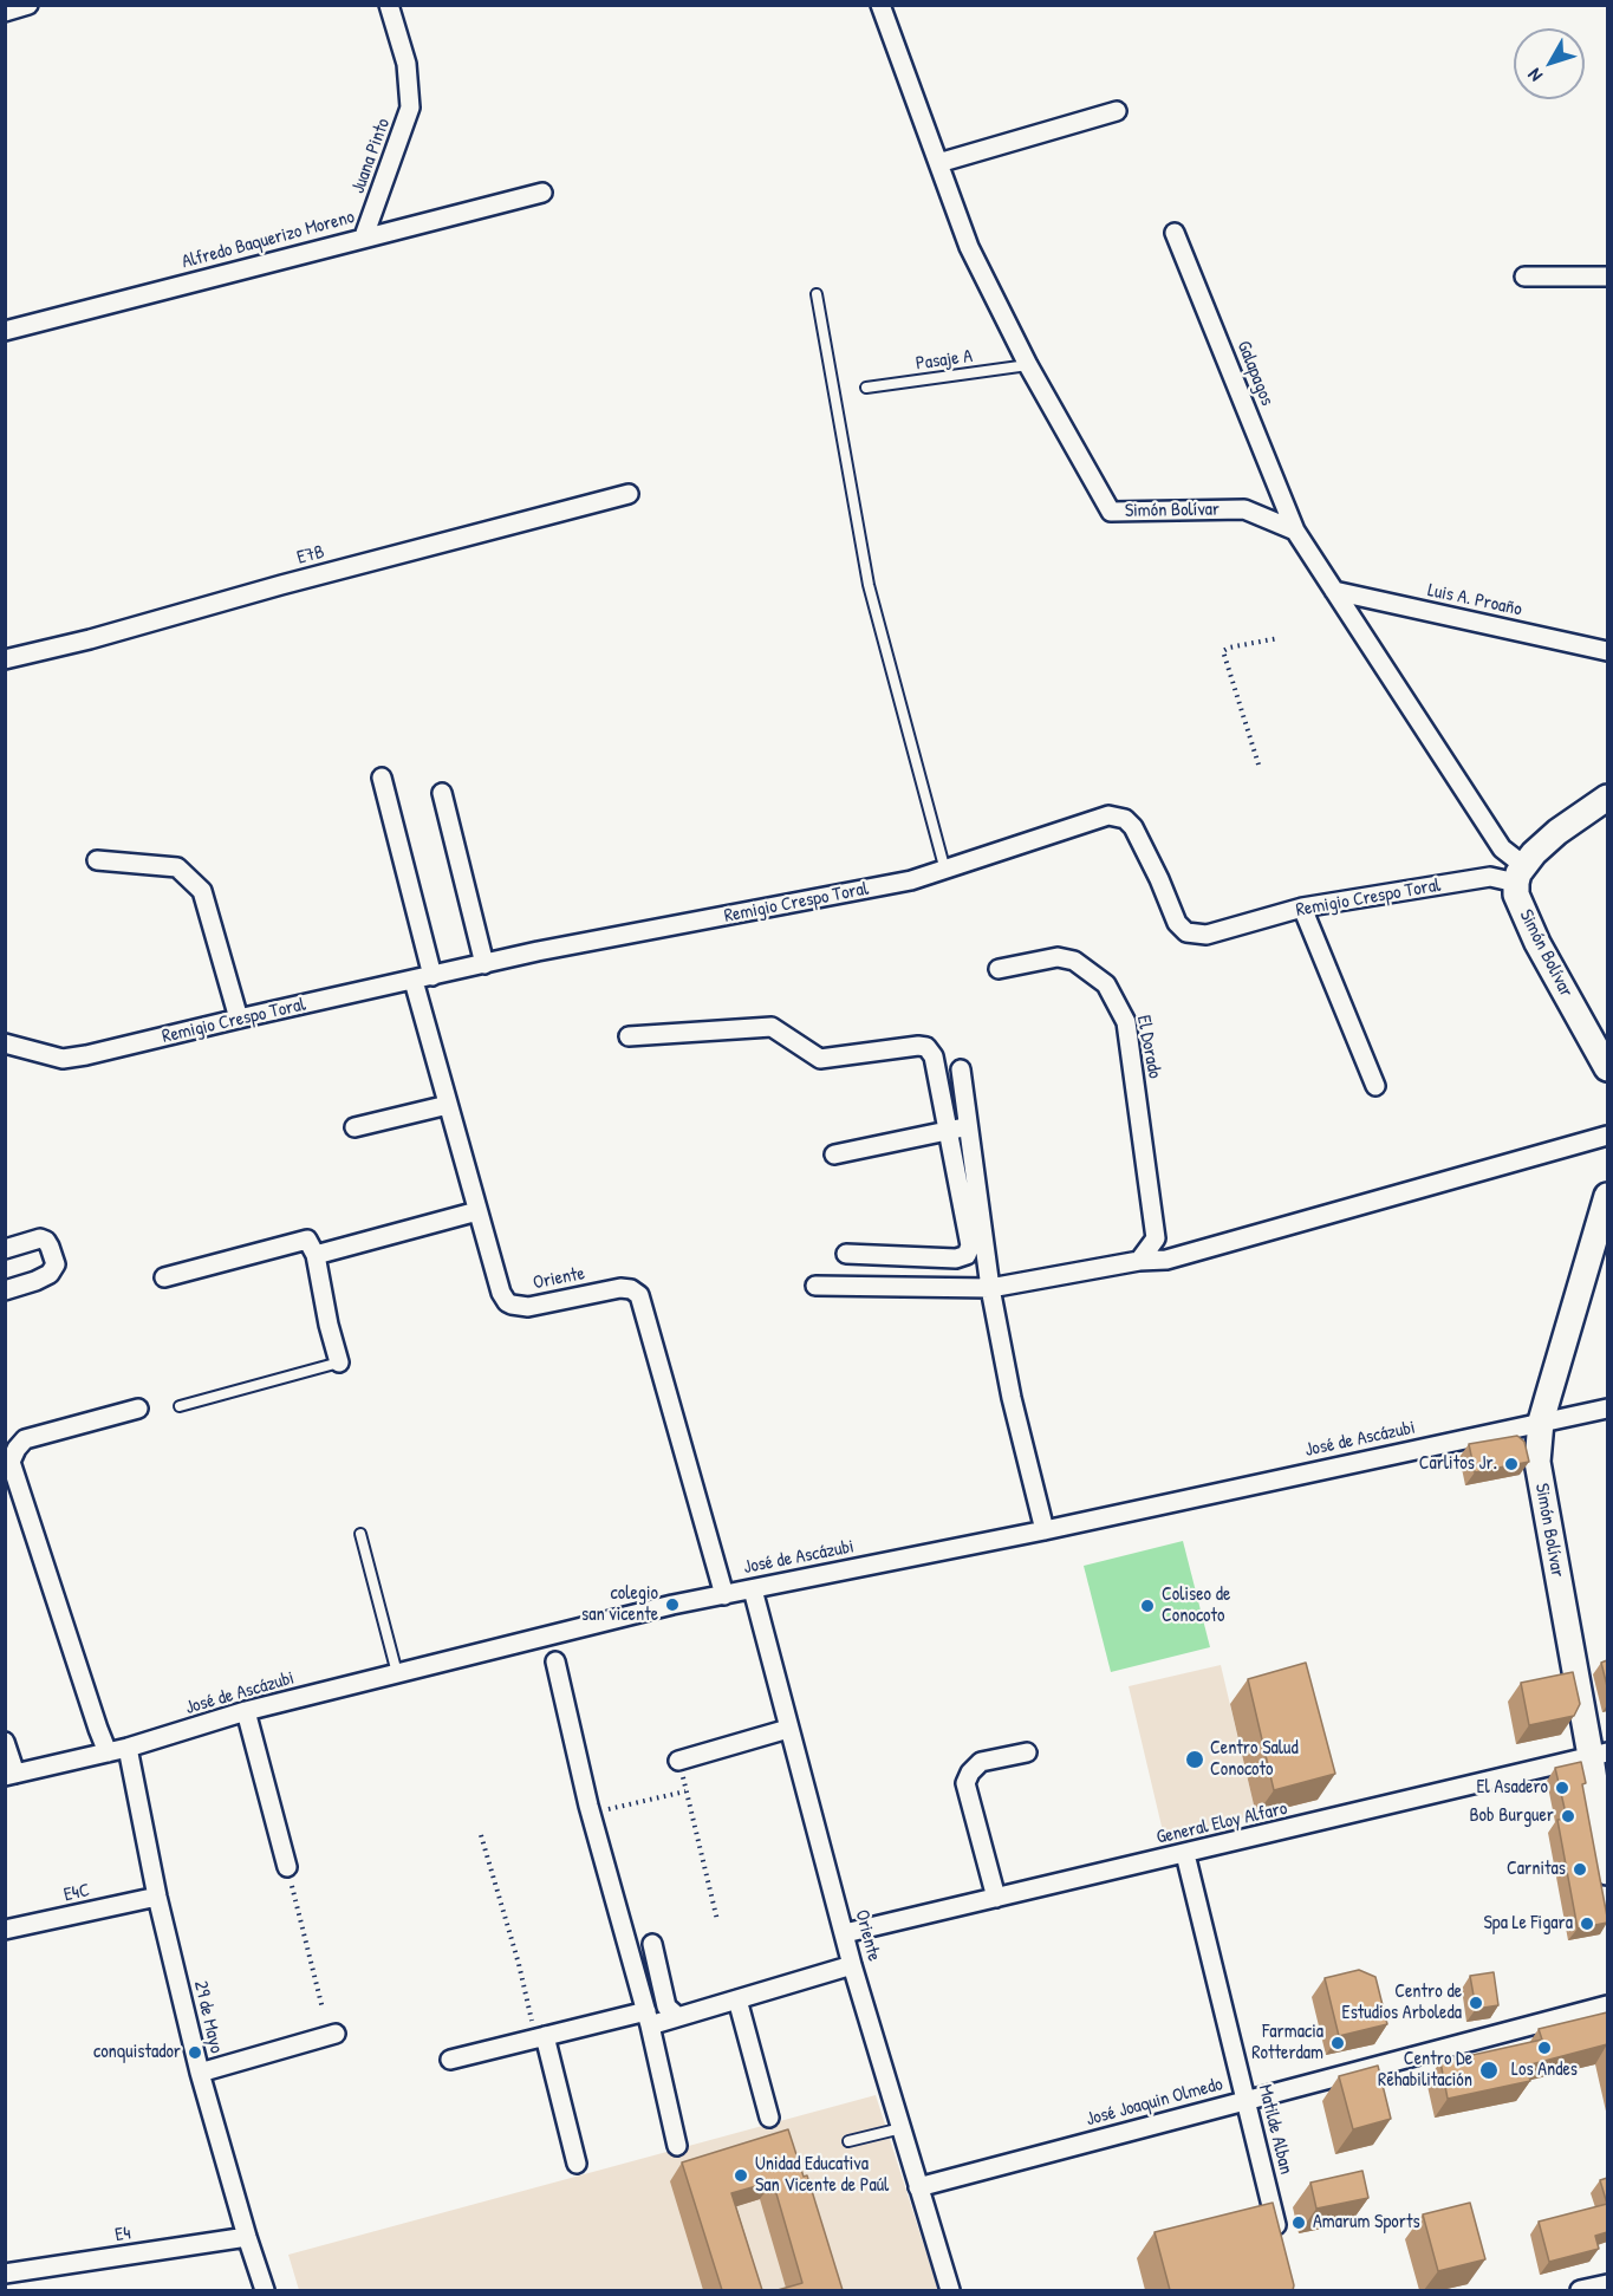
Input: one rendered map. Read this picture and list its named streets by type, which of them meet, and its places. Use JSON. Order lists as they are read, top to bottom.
{
  "streets": {
    "street": [
      "Juana Pinto",
      "Alfredo Baquerizo Moreno",
      "Galapagos",
      "Simón Bolívar",
      "E7B",
      "Luis A. Proaño",
      "Remigio Crespo Toral",
      "El Dorado",
      "Oriente",
      "José de Ascázubi",
      "General Eloy Alfaro",
      "E4C",
      "29 de Mayo",
      "José Joaquin Olmedo",
      "Matilde Alban",
      "E4"
    ],
    "lane": ["Pasaje A"]
  },
  "crossings": [
    ["Juana Pinto", "Alfredo Baquerizo Moreno"],
    ["Pasaje A", "Simón Bolívar"],
    ["Galapagos", "Simón Bolívar"],
    ["Simón Bolívar", "Remigio Crespo Toral"],
    ["Simón Bolívar", "José de Ascázubi"],
    ["Simón Bolívar", "General Eloy Alfaro"],
    ["Remigio Crespo Toral", "Oriente"],
    ["Oriente", "José de Ascázubi"],
    ["Oriente", "General Eloy Alfaro"],
    ["Oriente", "José Joaquin Olmedo"],
    ["José de Ascázubi", "29 de Mayo"],
    ["General Eloy Alfaro", "Matilde Alban"],
    ["E4C", "29 de Mayo"],
    ["29 de Mayo", "E4"],
    ["José Joaquin Olmedo", "Matilde Alban"]
  ],
  "places": [
    "Carlitos Jr.",
    "colegio san vicente",
    "Coliseo de Conocoto",
    "Centro Salud Conocoto",
    "El Asadero",
    "Bob Burguer",
    "Carnitas",
    "Spa Le Figara",
    "Centro de Estudios Arboleda",
    "Farmacia Rotterdam",
    "Los Andes",
    "conquistador",
    "Centro De Rehabilitación",
    "Unidad Educativa San Vicente de Paúl",
    "Amarum Sports"
  ],
  "north": "bottom left"
}
